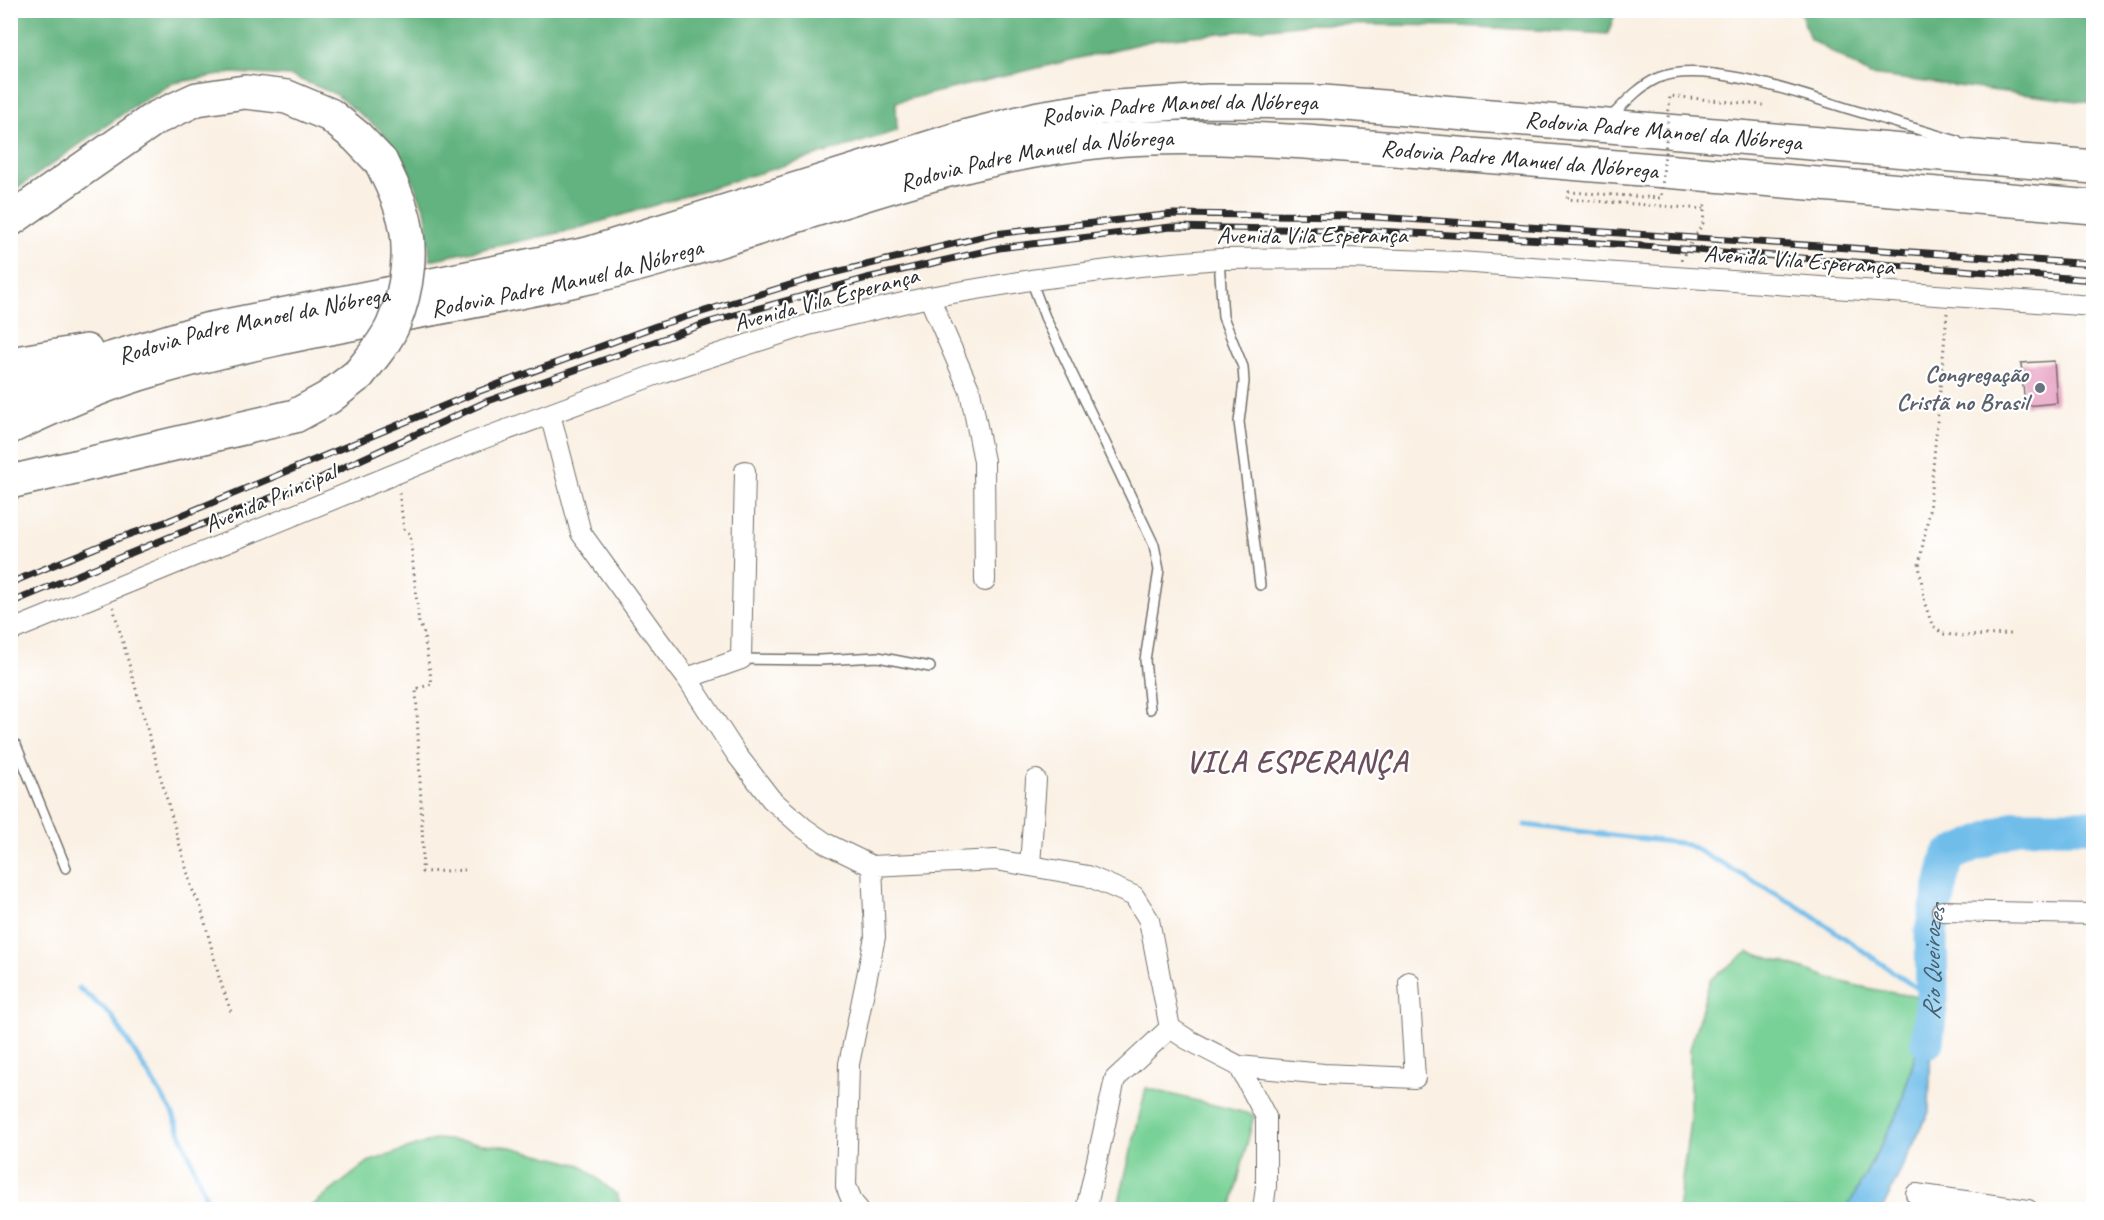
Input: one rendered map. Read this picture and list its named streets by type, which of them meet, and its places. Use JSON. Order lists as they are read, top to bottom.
{
  "streets": {
    "highway": ["Rodovia Padre Manoel da Nóbrega", "Rodovia Padre Manuel da Nóbrega"],
    "street": ["Avenida Vila Esperança", "Avenida Principal"]
  },
  "crossings": [
    ["Avenida Vila Esperança", "Avenida Principal"]
  ],
  "districts": ["VILA ESPERANÇA"],
  "water": ["Rio Queirozes"],
  "places": ["Congregação Cristã no Brasil"]
}
